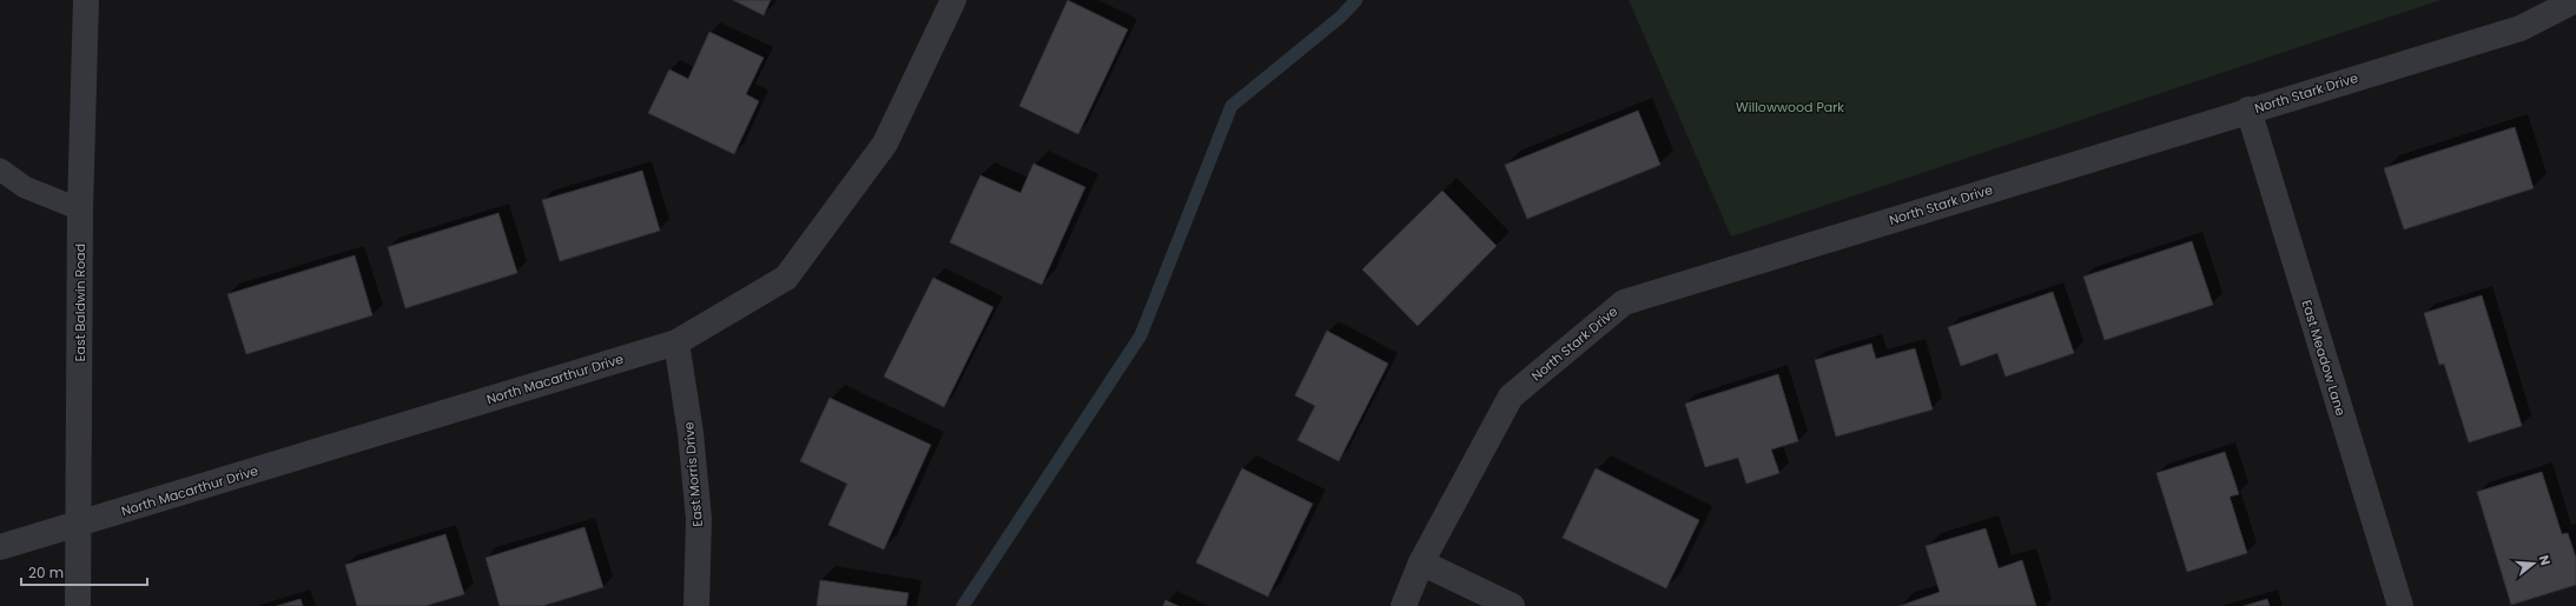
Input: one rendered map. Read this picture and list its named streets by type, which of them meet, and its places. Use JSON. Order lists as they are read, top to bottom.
{
  "streets": {
    "street": [
      "North Stark Drive",
      "East Baldwin Road",
      "East Meadow Lane",
      "North Macarthur Drive",
      "East Morris Drive"
    ]
  },
  "crossings": [
    ["North Stark Drive", "East Meadow Lane"],
    ["East Baldwin Road", "North Macarthur Drive"],
    ["North Macarthur Drive", "East Morris Drive"]
  ],
  "parks": ["Willowwood Park"],
  "scale_bar": "20 m",
  "north": "right"
}
